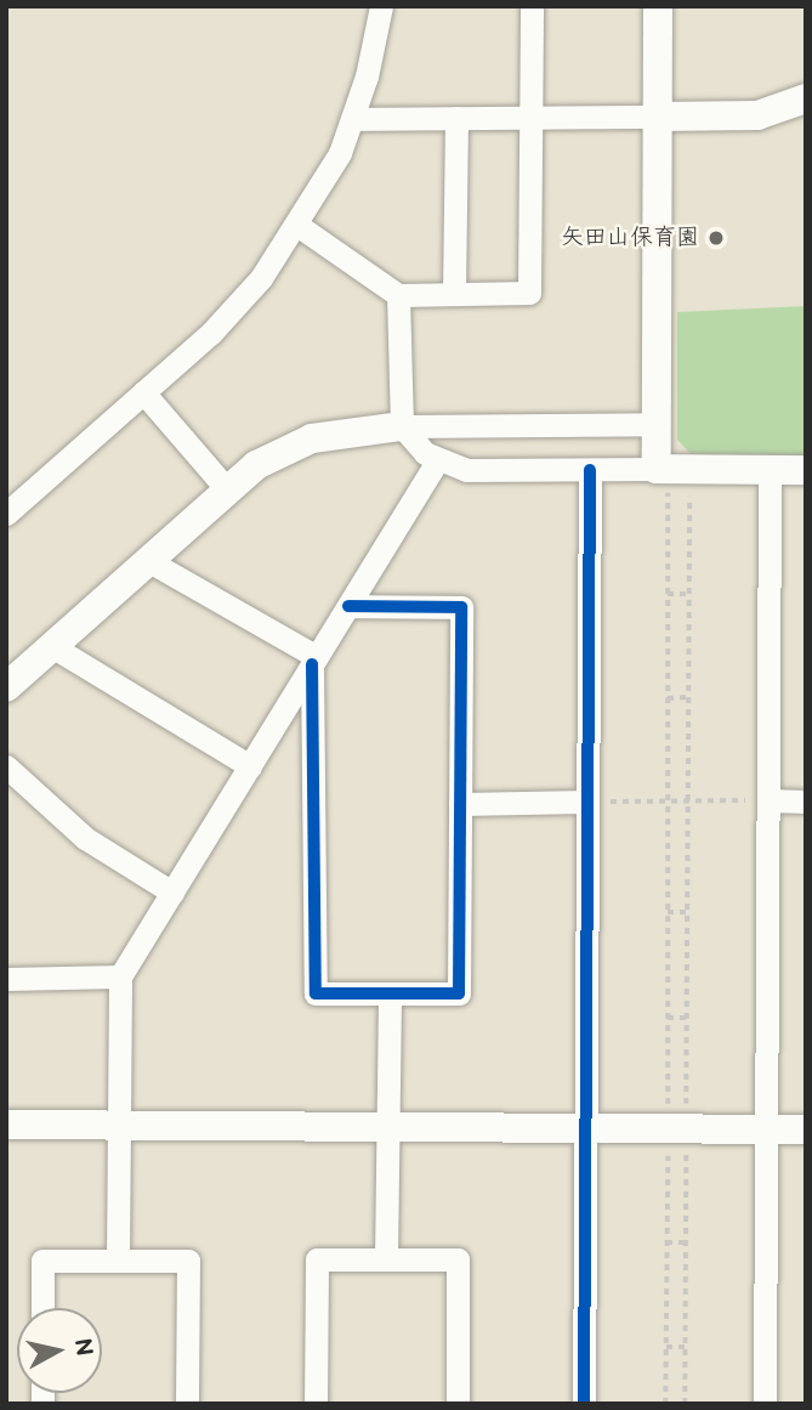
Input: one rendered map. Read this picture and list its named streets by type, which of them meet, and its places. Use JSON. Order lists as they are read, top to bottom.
{
  "places": ["矢田山保育園"],
  "north": "right"
}
